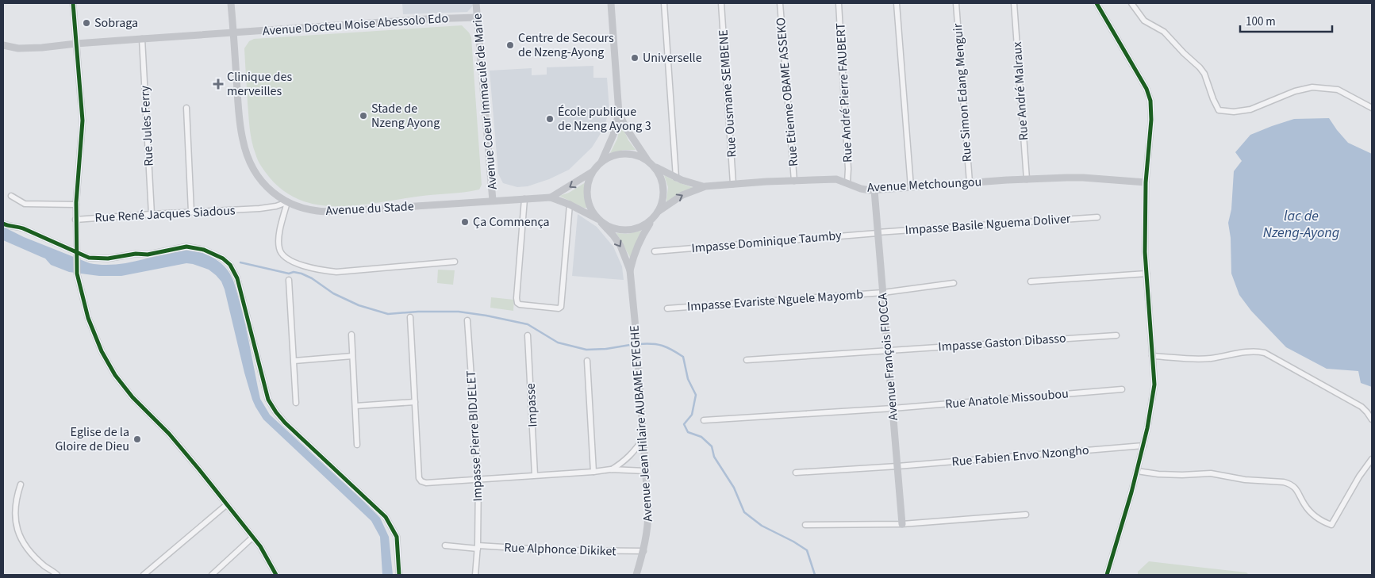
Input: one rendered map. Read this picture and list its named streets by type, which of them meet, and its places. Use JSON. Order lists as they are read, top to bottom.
{
  "streets": {
    "main road": [
      "Avenue Docteu Moise Abessolo Edo",
      "Avenue Coeur Immaculé de Marie",
      "Avenue Metchoungou",
      "Avenue du Stade",
      "Avenue François FIOCCA",
      "Avenue Jean Hilaire AUBAME EYEGHE"
    ],
    "street": [
      "Rue André Malraux",
      "Rue Etienne OBAME ASSEKO",
      "Rue André Pierre FAUBERT",
      "Rue Simon Edang Menguir",
      "Rue Ousmane SEMBENE",
      "Rue Jules Ferry",
      "Rue René Jacques Siadous",
      "Impasse Basile Nguema Doliver",
      "Impasse Dominique Taumby",
      "Impasse Evariste Nguele Mayomb",
      "Impasse Gaston Dibasso",
      "Rue Anatole Missoubou",
      "Impasse",
      "Impasse Pierre BIDJELET",
      "Rue Fabien Envo Nzongho",
      "Rue Alphonce Dikiket"
    ]
  },
  "crossings": [
    ["Avenue Docteu Moise Abessolo Edo", "Avenue Coeur Immaculé de Marie"],
    ["Avenue Docteu Moise Abessolo Edo", "Rue Jules Ferry"],
    ["Avenue Docteu Moise Abessolo Edo", "Avenue du Stade"],
    ["Avenue Docteu Moise Abessolo Edo", "Rue René Jacques Siadous"],
    ["Rue André Malraux", "Avenue Metchoungou"],
    ["Rue Etienne OBAME ASSEKO", "Avenue Metchoungou"],
    ["Rue André Pierre FAUBERT", "Avenue Metchoungou"],
    ["Rue Simon Edang Menguir", "Avenue Metchoungou"],
    ["Rue Ousmane SEMBENE", "Avenue Metchoungou"],
    ["Avenue Coeur Immaculé de Marie", "Avenue du Stade"],
    ["Rue Jules Ferry", "Rue René Jacques Siadous"],
    ["Avenue Metchoungou", "Avenue François FIOCCA"],
    ["Avenue du Stade", "Rue René Jacques Siadous"],
    ["Impasse Basile Nguema Doliver", "Impasse Dominique Taumby"],
    ["Impasse Basile Nguema Doliver", "Avenue François FIOCCA"],
    ["Impasse Dominique Taumby", "Avenue François FIOCCA"],
    ["Impasse Evariste Nguele Mayomb", "Avenue François FIOCCA"],
    ["Impasse Gaston Dibasso", "Avenue François FIOCCA"],
    ["Avenue François FIOCCA", "Rue Anatole Missoubou"],
    ["Avenue François FIOCCA", "Rue Fabien Envo Nzongho"],
    ["Avenue Jean Hilaire AUBAME EYEGHE", "Rue Alphonce Dikiket"],
    ["Impasse Pierre BIDJELET", "Rue Alphonce Dikiket"]
  ],
  "water": ["lac de Nzeng-Ayong"],
  "places": {
    "other": [
      "Sobraga",
      "Centre de Secours de Nzeng-Ayong",
      "Universelle",
      "Stade de Nzeng Ayong",
      "École publique de Nzeng Ayong 3",
      "Ça Commença",
      "Eglise de la Gloire de Dieu"
    ],
    "health": ["Clinique des merveilles"]
  },
  "scale_bar": "100 m"
}
